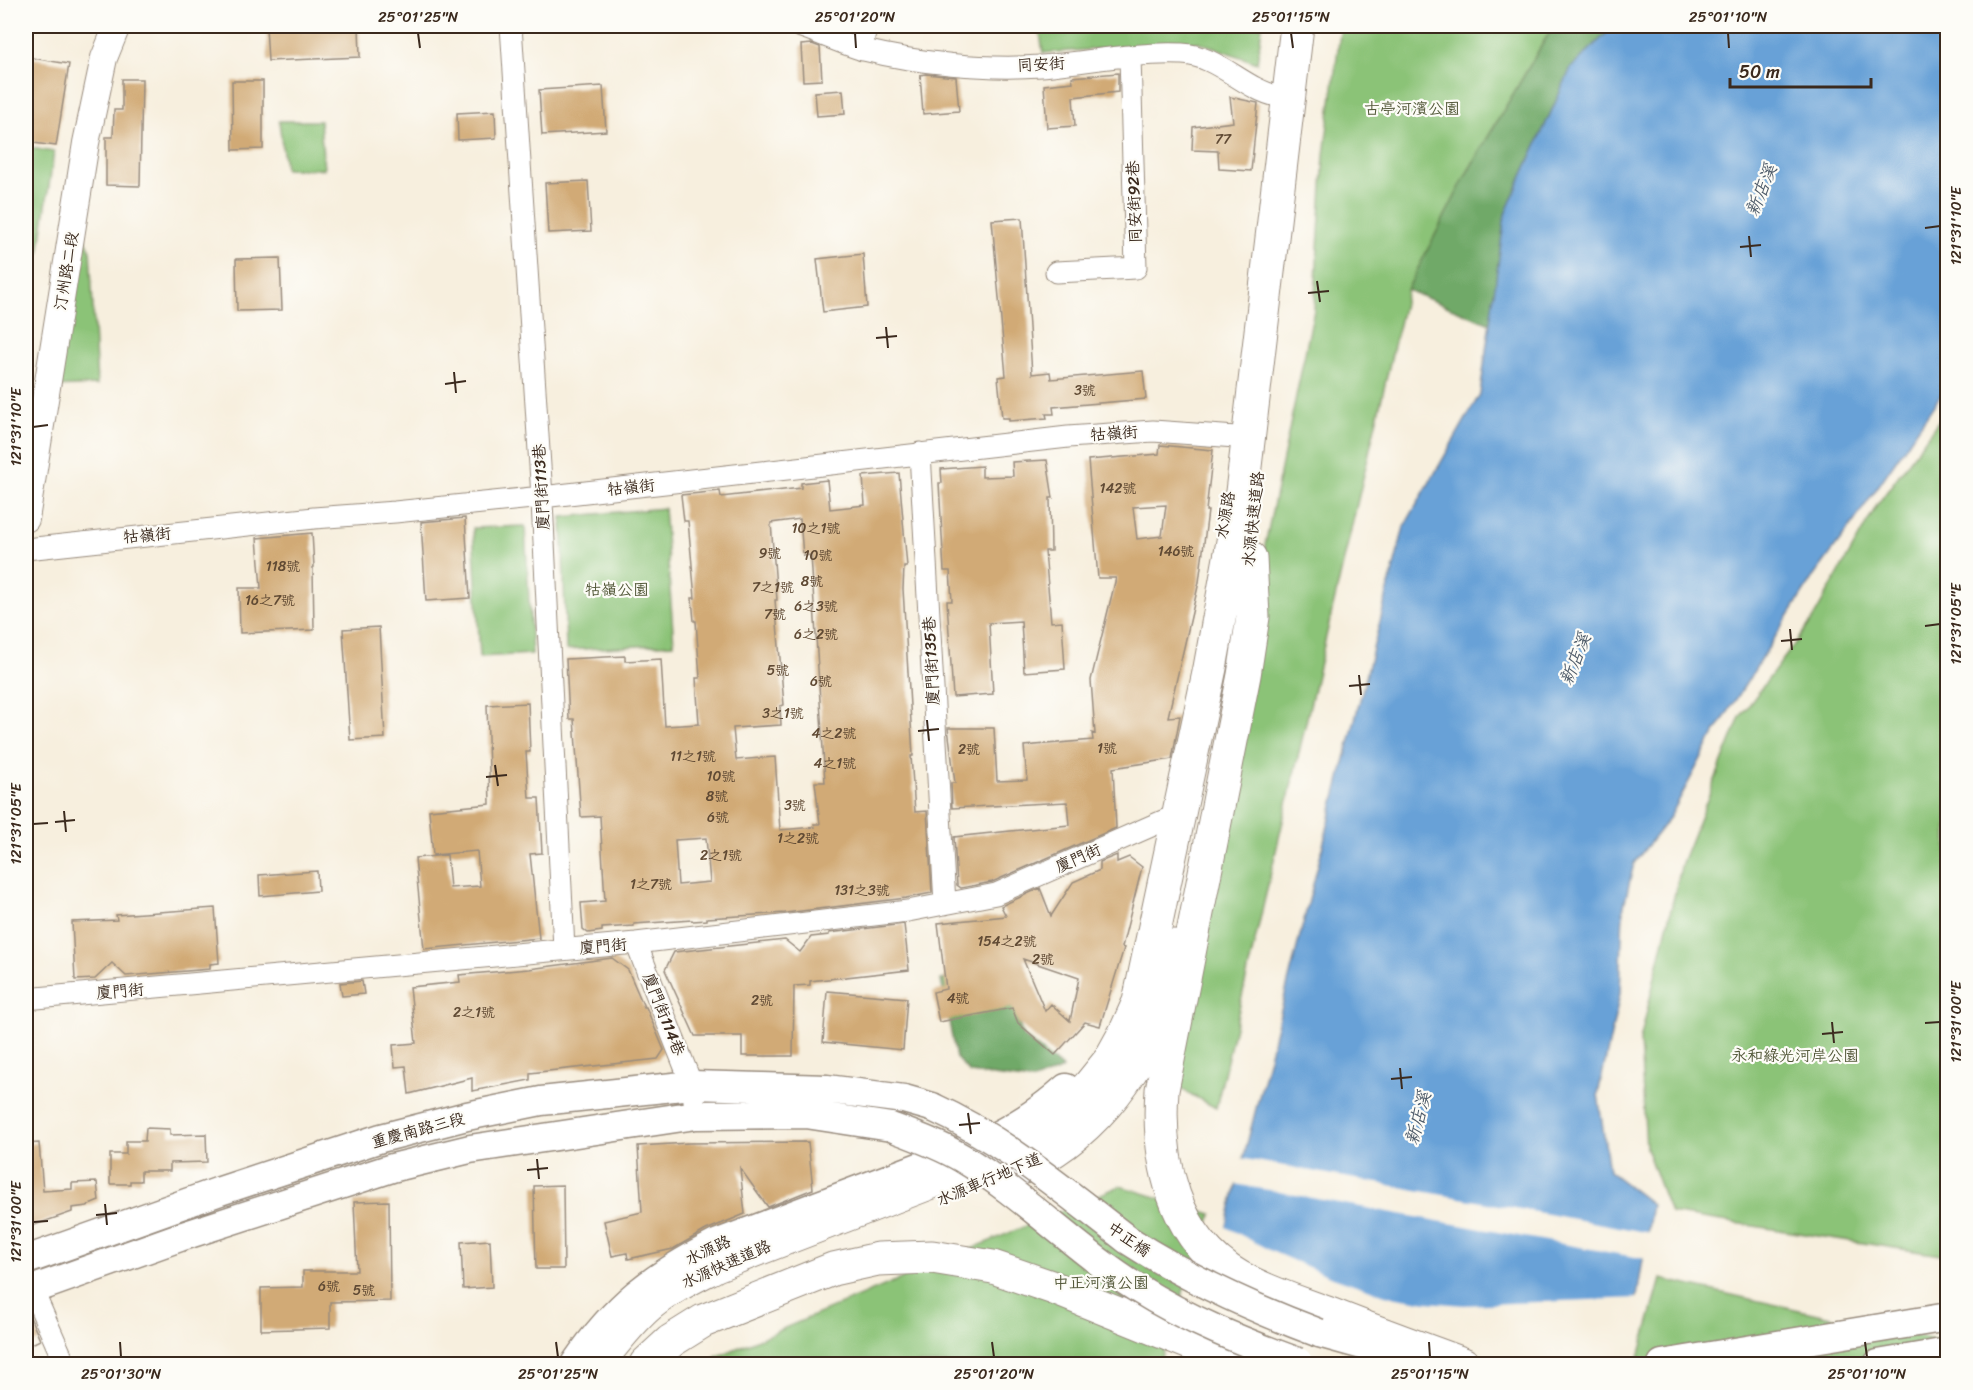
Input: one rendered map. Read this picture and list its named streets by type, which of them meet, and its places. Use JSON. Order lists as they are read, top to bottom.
{
  "streets": {
    "highway": ["水源快速道路", "水源車行地下道"],
    "main road": ["水源路", "重慶南路三段", "中正橋"],
    "street": [
      "同安街",
      "同安街92巷",
      "汀州路二段",
      "牯嶺街",
      "廈門街113巷",
      "廈門街135巷",
      "廈門街",
      "廈門街114巷"
    ]
  },
  "crossings": [
    ["同安街", "同安街92巷"],
    ["同安街", "水源路"],
    ["牯嶺街", "廈門街113巷"],
    ["牯嶺街", "水源路"],
    ["牯嶺街", "廈門街135巷"],
    ["廈門街113巷", "廈門街"],
    ["水源路", "水源快速道路"],
    ["水源路", "廈門街"],
    ["水源路", "水源車行地下道"],
    ["水源快速道路", "水源車行地下道"],
    ["廈門街135巷", "廈門街"],
    ["廈門街", "廈門街114巷"],
    ["廈門街114巷", "重慶南路三段"],
    ["重慶南路三段", "中正橋"]
  ],
  "water": ["新店溪"],
  "parks": [
    "古亭河濱公園",
    "牯嶺公園",
    "永和綠光河岸公園",
    "中正河濱公園"
  ],
  "house_numbers": [
    "77",
    "3號",
    "142號",
    "10之1號",
    "146號",
    "9號",
    "10號",
    "118號",
    "8號",
    "7之1號",
    "16之7號",
    "6之3號",
    "7號",
    "6之2號",
    "5號",
    "6號",
    "3之1號",
    "4之2號",
    "1號",
    "2號",
    "11之1號",
    "4之1號",
    "10號",
    "8號",
    "3號",
    "6號",
    "1之2號",
    "2之1號",
    "1之7號",
    "131之3號",
    "154之2號",
    "2號",
    "4號",
    "2號",
    "2之1號",
    "6號",
    "5號"
  ],
  "scale_bar": "50 m",
  "coordinates": [
    "25°01'25\"N",
    "25°01'20\"N",
    "25°01'15\"N",
    "25°01'10\"N",
    "121°31'10\"E",
    "121°31'05\"E",
    "121°31'00\"E",
    "25°01'30\"N"
  ]
}
